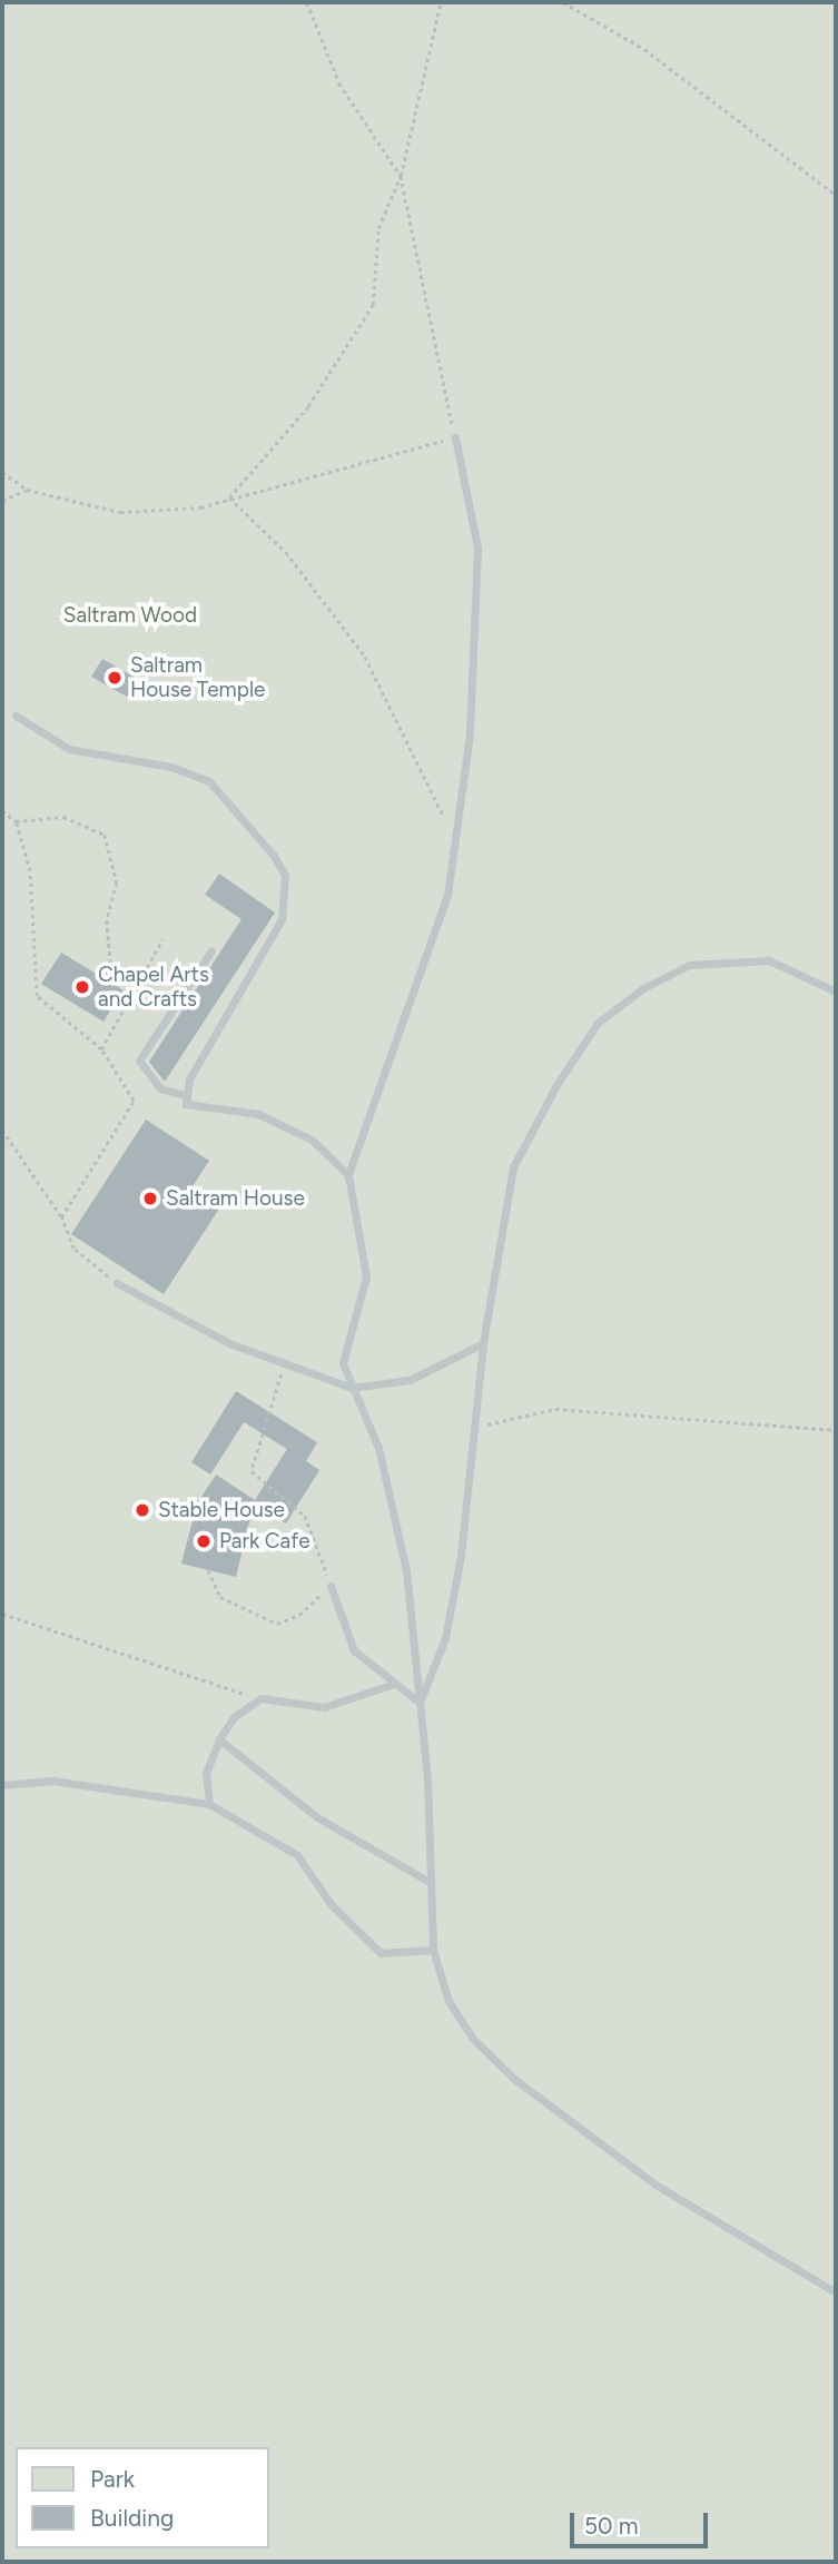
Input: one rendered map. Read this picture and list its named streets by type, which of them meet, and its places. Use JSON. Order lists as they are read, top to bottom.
{
  "parks": ["Saltram Wood"],
  "places": [
    "Saltram House Temple",
    "Chapel Arts and Crafts",
    "Saltram House",
    "Stable House",
    "Park Cafe"
  ],
  "legend": ["Park", "Building"],
  "scale_bar": "50 m"
}
